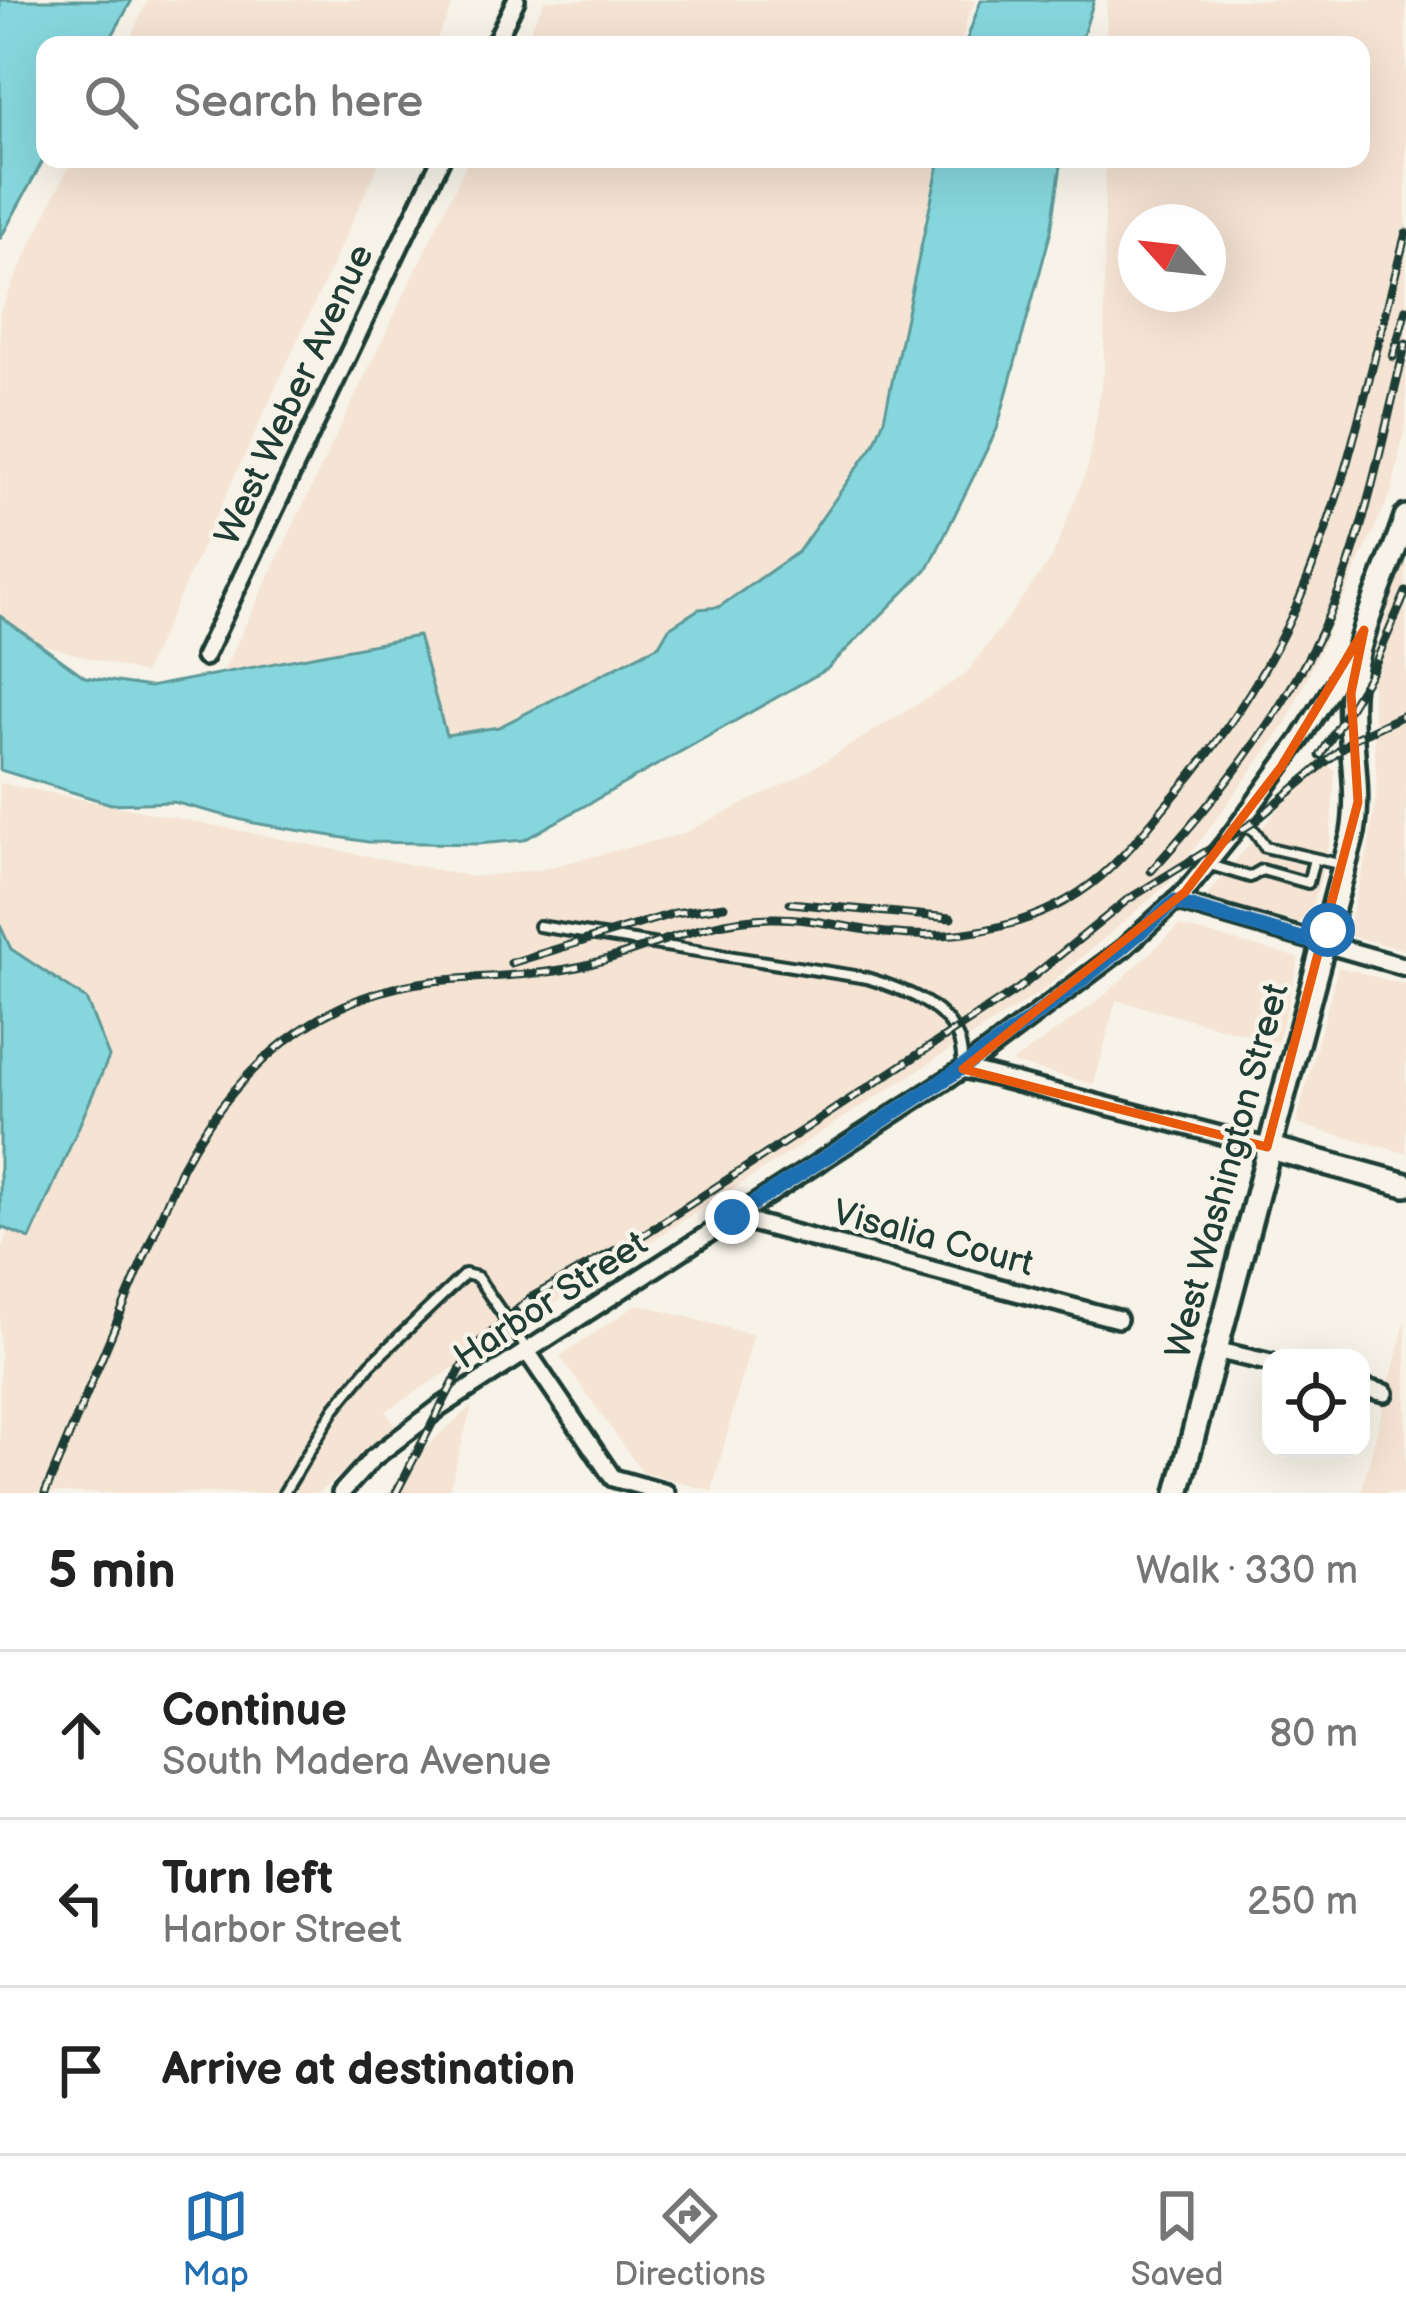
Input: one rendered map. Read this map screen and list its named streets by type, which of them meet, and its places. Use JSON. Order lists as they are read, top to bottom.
{
  "streets": {
    "street": [
      "West Weber Avenue",
      "West Washington Street",
      "Visalia Court",
      "Harbor Street"
    ]
  },
  "crossings": [
    ["West Washington Street", "Harbor Street"],
    ["Visalia Court", "Harbor Street"]
  ],
  "north": "top left",
  "page": {
    "search": "Search here",
    "heading": ["5 min", "Walk · 330 m"],
    "list": [
      ["Continue", "South Madera Avenue", "80 m"],
      ["Turn left", "Harbor Street", "250 m"],
      "Arrive at destination"
    ],
    "nav": ["Map", "Directions", "Saved"]
  }
}
